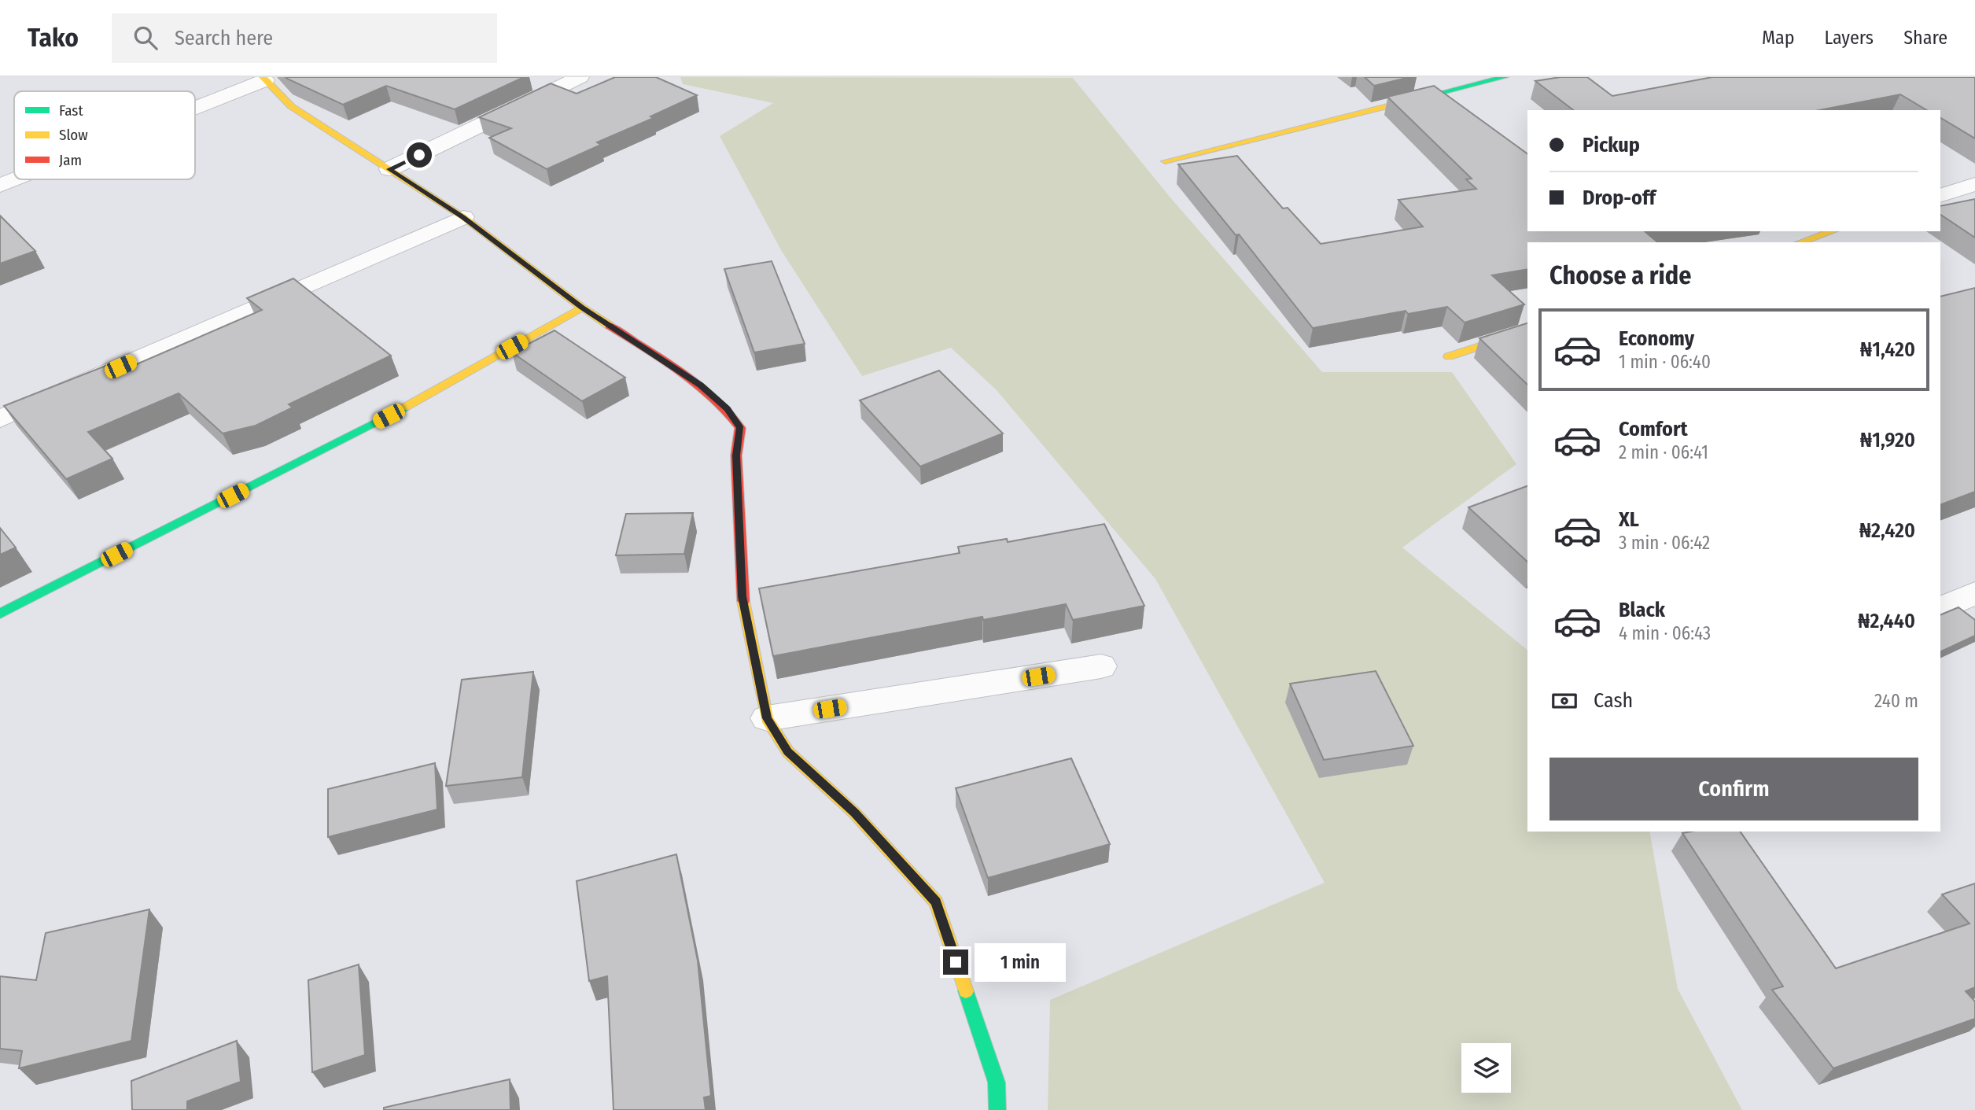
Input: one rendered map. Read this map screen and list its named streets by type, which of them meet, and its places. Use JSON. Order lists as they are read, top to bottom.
{
  "legend": ["Fast", "Slow", "Jam"],
  "page": {
    "header": "Tako",
    "search": "Search here",
    "nav": ["Map", "Layers", "Share"],
    "banner": ["Pickup", "Drop-off"],
    "heading": "Choose a ride",
    "list": [
      {
        "name": "Economy",
        "note": "1 min · 06:40",
        "value": "₦1,420"
      },
      {
        "name": "Comfort",
        "note": "2 min · 06:41",
        "value": "₦1,920"
      },
      {
        "name": "XL",
        "note": "3 min · 06:42",
        "value": "₦2,420"
      },
      {
        "name": "Black",
        "note": "4 min · 06:43",
        "value": "₦2,440"
      }
    ],
    "pay": ["Cash", "240 m"],
    "buttons": "Confirm",
    "bubble": "1 min"
  }
}
